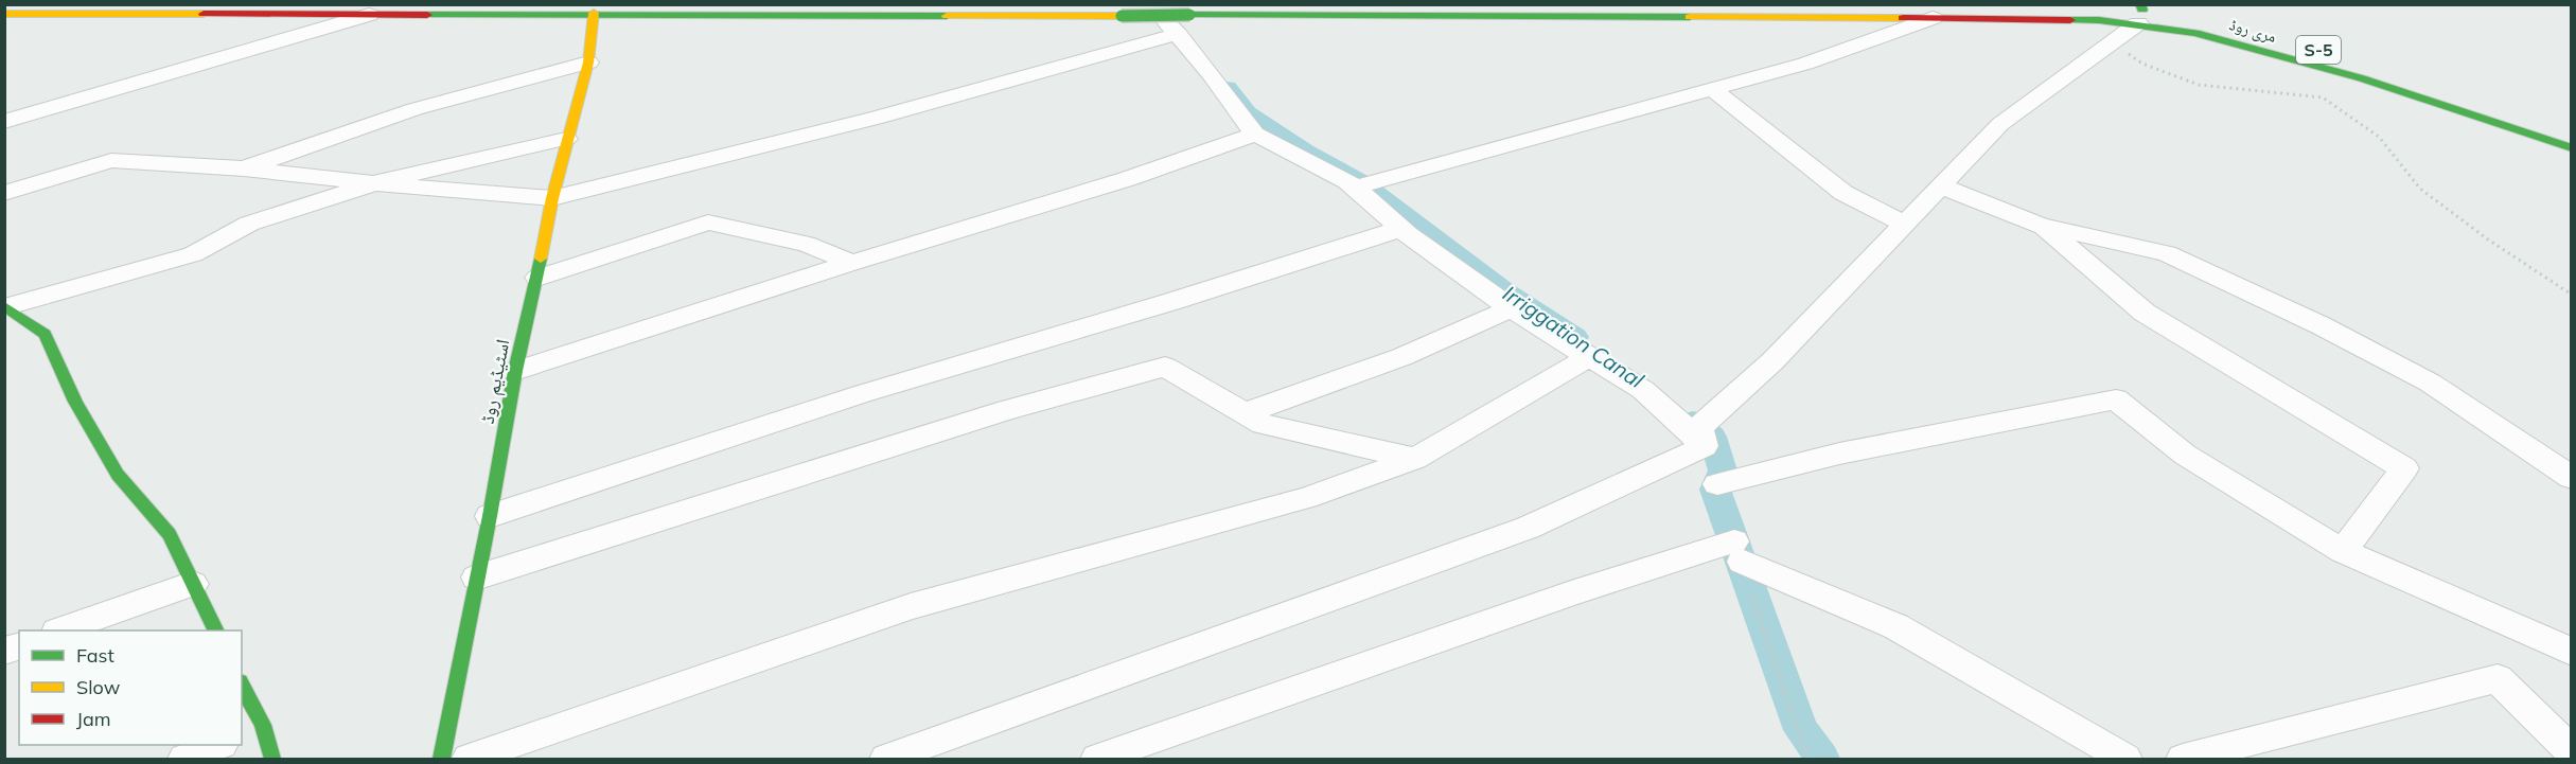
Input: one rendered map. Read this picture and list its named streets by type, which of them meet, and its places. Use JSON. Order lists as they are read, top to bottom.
{
  "streets": {
    "main road": ["مری روڈ", "S-5", "اسٹیڈیم روڈ"]
  },
  "crossings": [
    ["مری روڈ", "اسٹیڈیم روڈ"]
  ],
  "water": ["Irriggation Canal"],
  "legend": ["Fast", "Slow", "Jam"]
}
